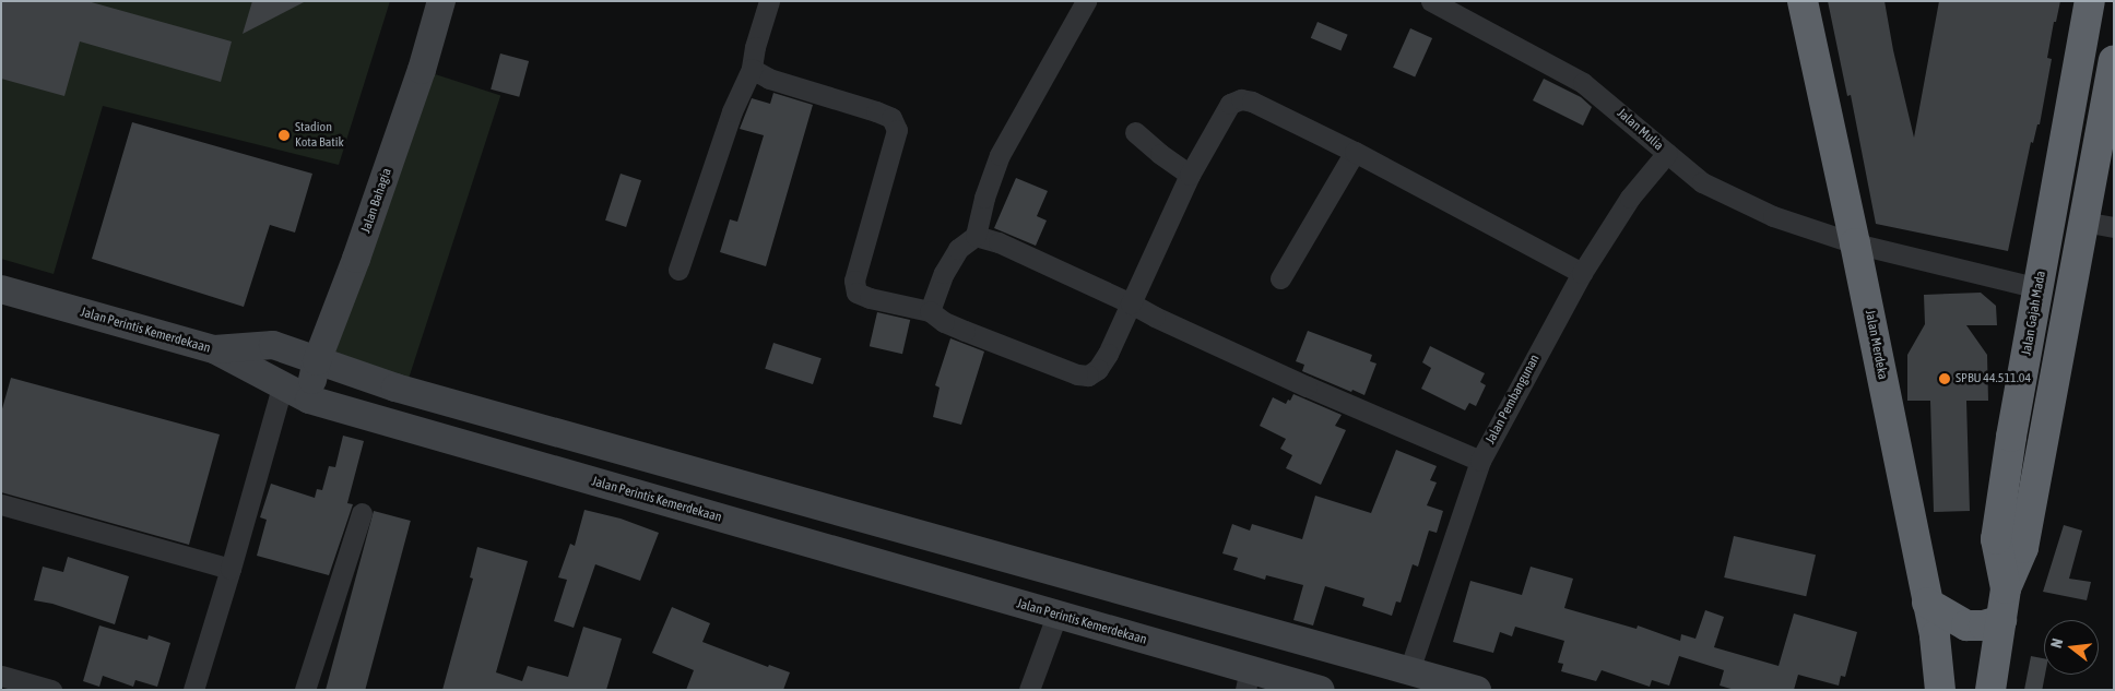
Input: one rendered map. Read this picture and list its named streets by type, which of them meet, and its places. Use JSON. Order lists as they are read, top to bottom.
{
  "streets": {
    "highway": ["Jalan Gajah Mada", "Jalan Merdeka"],
    "street": [
      "Jalan Mulia",
      "Jalan Bahagia",
      "Jalan Perintis Kemerdekaan",
      "Jalan Pembangunan"
    ]
  },
  "crossings": [
    ["Jalan Mulia", "Jalan Gajah Mada"],
    ["Jalan Mulia", "Jalan Merdeka"],
    ["Jalan Mulia", "Jalan Pembangunan"],
    ["Jalan Bahagia", "Jalan Perintis Kemerdekaan"]
  ],
  "places": ["Stadion Kota Batik", "SPBU 44.511.04"],
  "north": "left"
}
